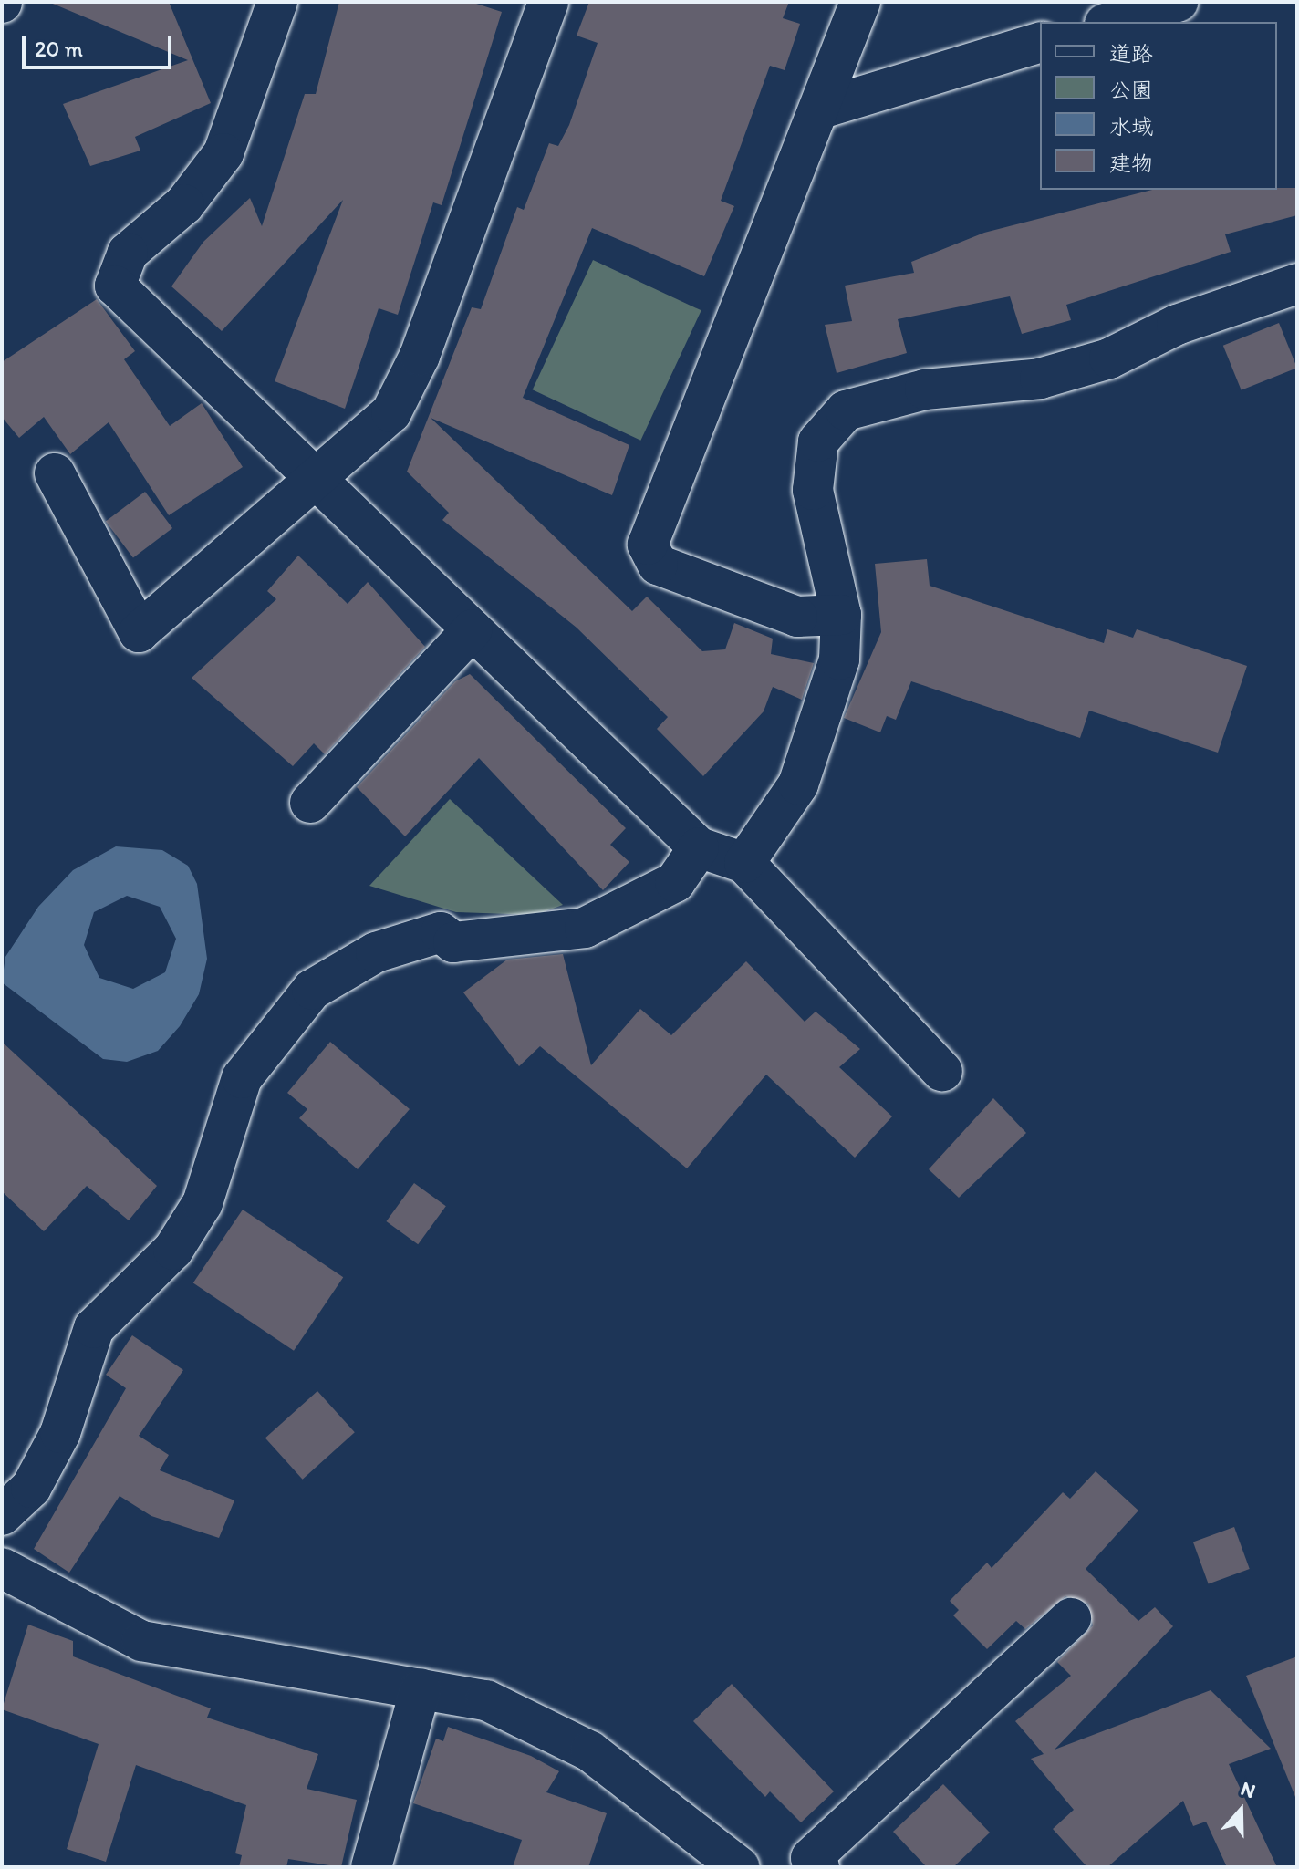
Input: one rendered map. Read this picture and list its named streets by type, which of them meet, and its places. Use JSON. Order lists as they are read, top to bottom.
{
  "legend": [
    "道路",
    "公園",
    "水域",
    "建物"
  ],
  "scale_bar": "20 m",
  "north": "top"
}
